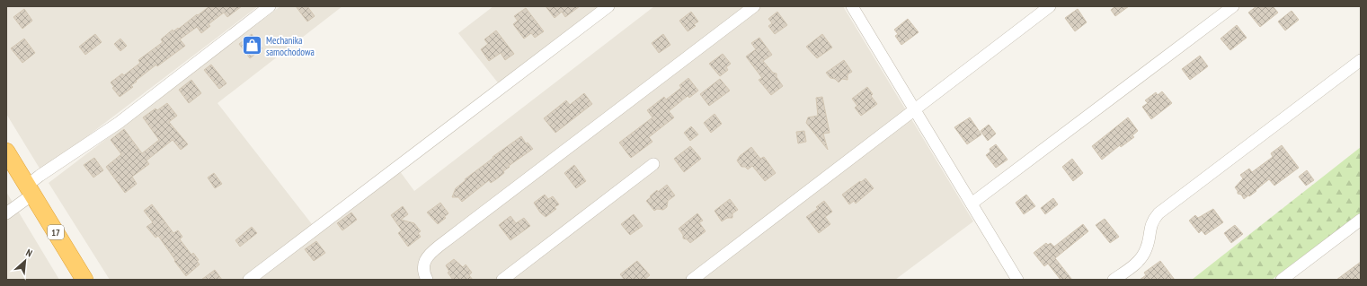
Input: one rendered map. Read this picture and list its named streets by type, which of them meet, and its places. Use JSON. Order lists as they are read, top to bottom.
{
  "streets": {
    "highway": ["17"]
  },
  "places": {
    "shop": ["Mechanika samochodowa"]
  },
  "north": "top right"
}
